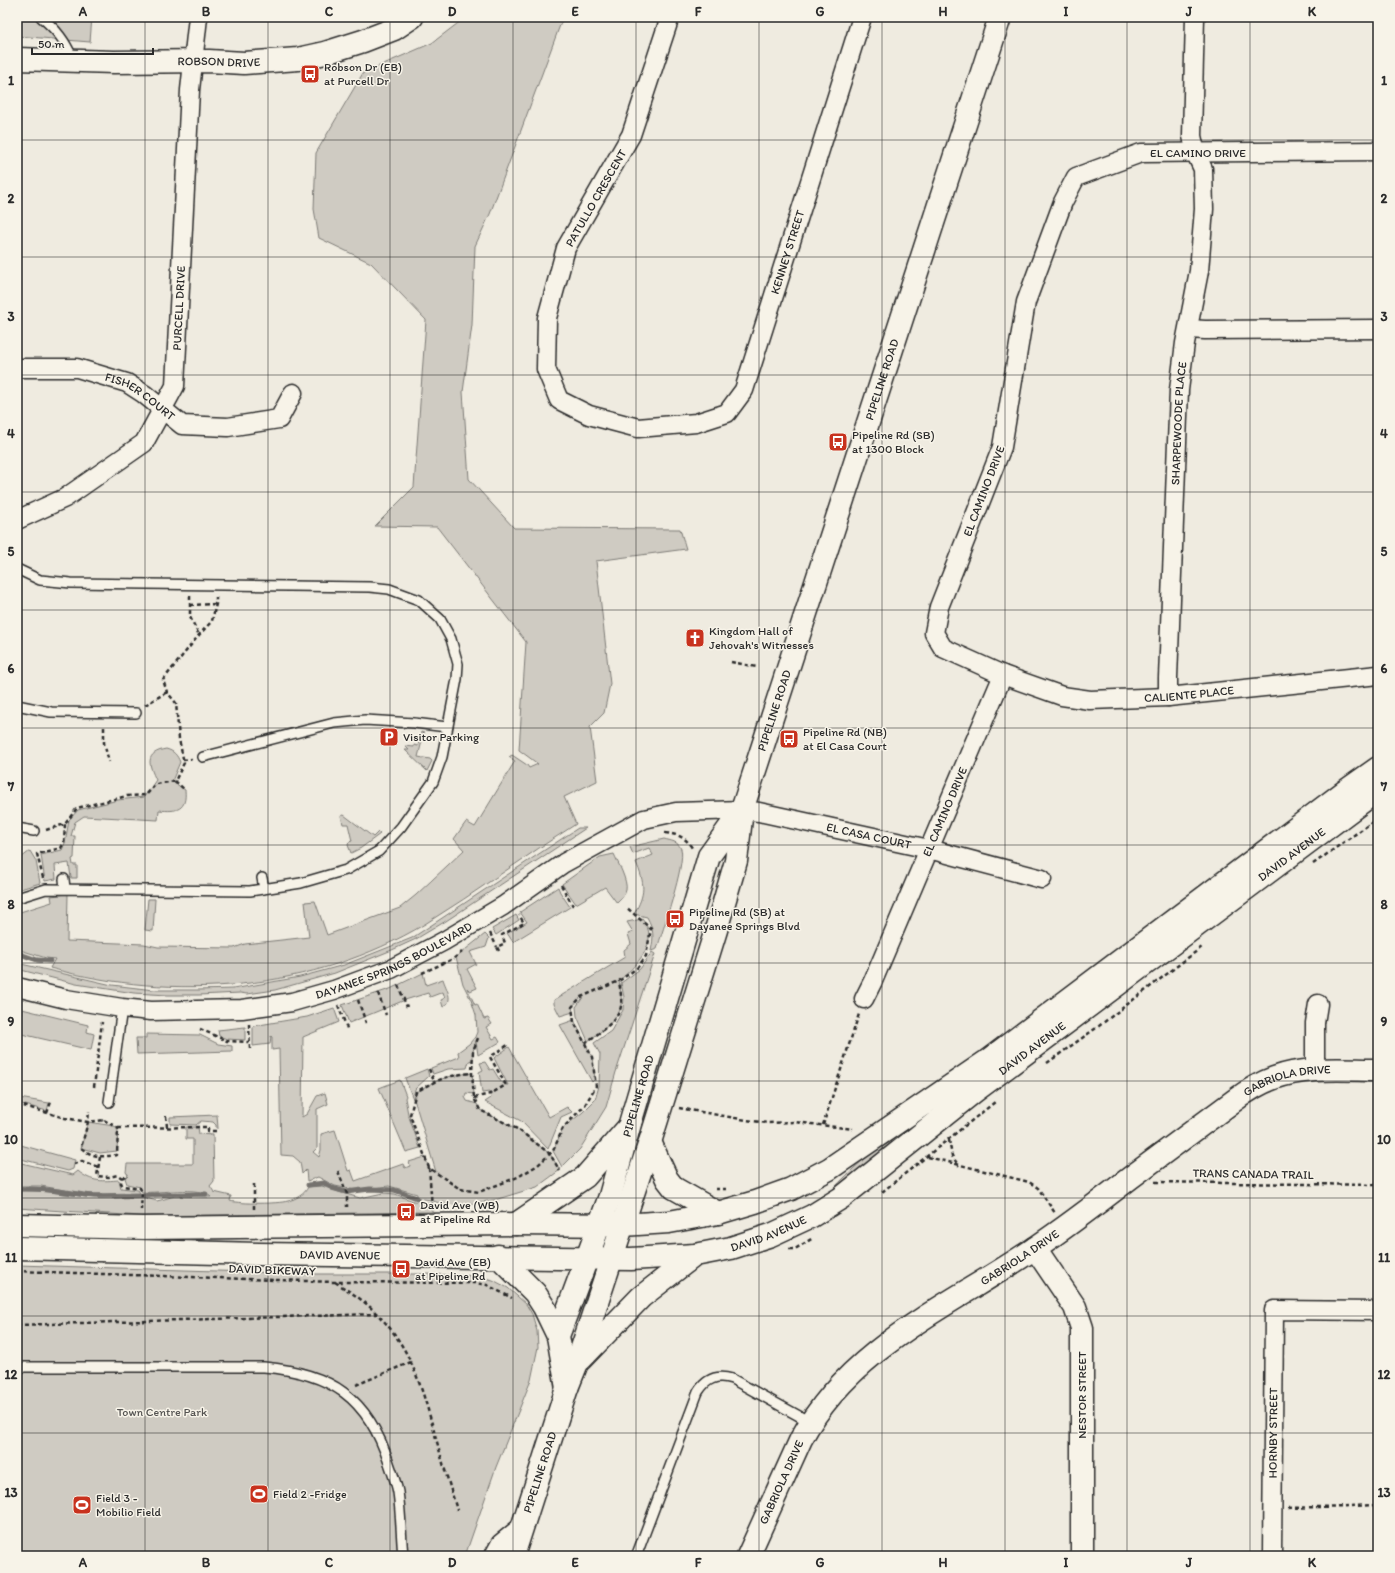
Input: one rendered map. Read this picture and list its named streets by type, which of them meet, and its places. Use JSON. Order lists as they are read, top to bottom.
{
  "streets": {
    "main road": [
      "ROBSON DRIVE",
      "PIPELINE ROAD",
      "DAVID AVENUE",
      "GABRIOLA DRIVE",
      "NESTOR STREET"
    ],
    "street": [
      "EL CAMINO DRIVE",
      "PATULLO CRESCENT",
      "KENNEY STREET",
      "PURCELL DRIVE",
      "FISHER COURT",
      "SHARPEWOODE PLACE",
      "CALIENTE PLACE",
      "EL CASA COURT",
      "DAYANEE SPRINGS BOULEVARD",
      "HORNBY STREET"
    ],
    "path": ["TRANS CANADA TRAIL", "DAVID BIKEWAY"]
  },
  "crossings": [
    ["ROBSON DRIVE", "PURCELL DRIVE"],
    ["EL CAMINO DRIVE", "SHARPEWOODE PLACE"],
    ["EL CAMINO DRIVE", "CALIENTE PLACE"],
    ["EL CAMINO DRIVE", "EL CASA COURT"],
    ["PATULLO CRESCENT", "KENNEY STREET"],
    ["PURCELL DRIVE", "FISHER COURT"],
    ["PIPELINE ROAD", "EL CASA COURT"],
    ["PIPELINE ROAD", "DAVID AVENUE"],
    ["PIPELINE ROAD", "DAYANEE SPRINGS BOULEVARD"],
    ["SHARPEWOODE PLACE", "CALIENTE PLACE"],
    ["EL CASA COURT", "DAYANEE SPRINGS BOULEVARD"],
    ["GABRIOLA DRIVE", "TRANS CANADA TRAIL"],
    ["GABRIOLA DRIVE", "NESTOR STREET"]
  ],
  "parks": ["Town Centre Park"],
  "places": {
    "bus stop": [
      "Robson Dr (EB) at Purcell Dr",
      "Pipeline Rd (SB) at 1300 Block",
      "Pipeline Rd (NB) at El Casa Court",
      "Pipeline Rd (SB) at Dayanee Springs Blvd",
      "David Ave (WB) at Pipeline Rd",
      "David Ave (EB) at Pipeline Rd"
    ],
    "church": ["Kingdom Hall of Jehovah's Witnesses"],
    "parking": ["Visitor Parking"],
    "sports": ["Field 2 -Fridge", "Field 3 - Mobilio Field"]
  },
  "scale_bar": "50 m",
  "grid": {
    "columns": [
      "A",
      "B",
      "C",
      "D",
      "E",
      "F",
      "G",
      "H",
      "I",
      "J",
      "K"
    ],
    "rows": [
      "1",
      "2",
      "3",
      "4",
      "5",
      "6",
      "7",
      "8",
      "9",
      "10",
      "11",
      "12",
      "13"
    ]
  }
}
